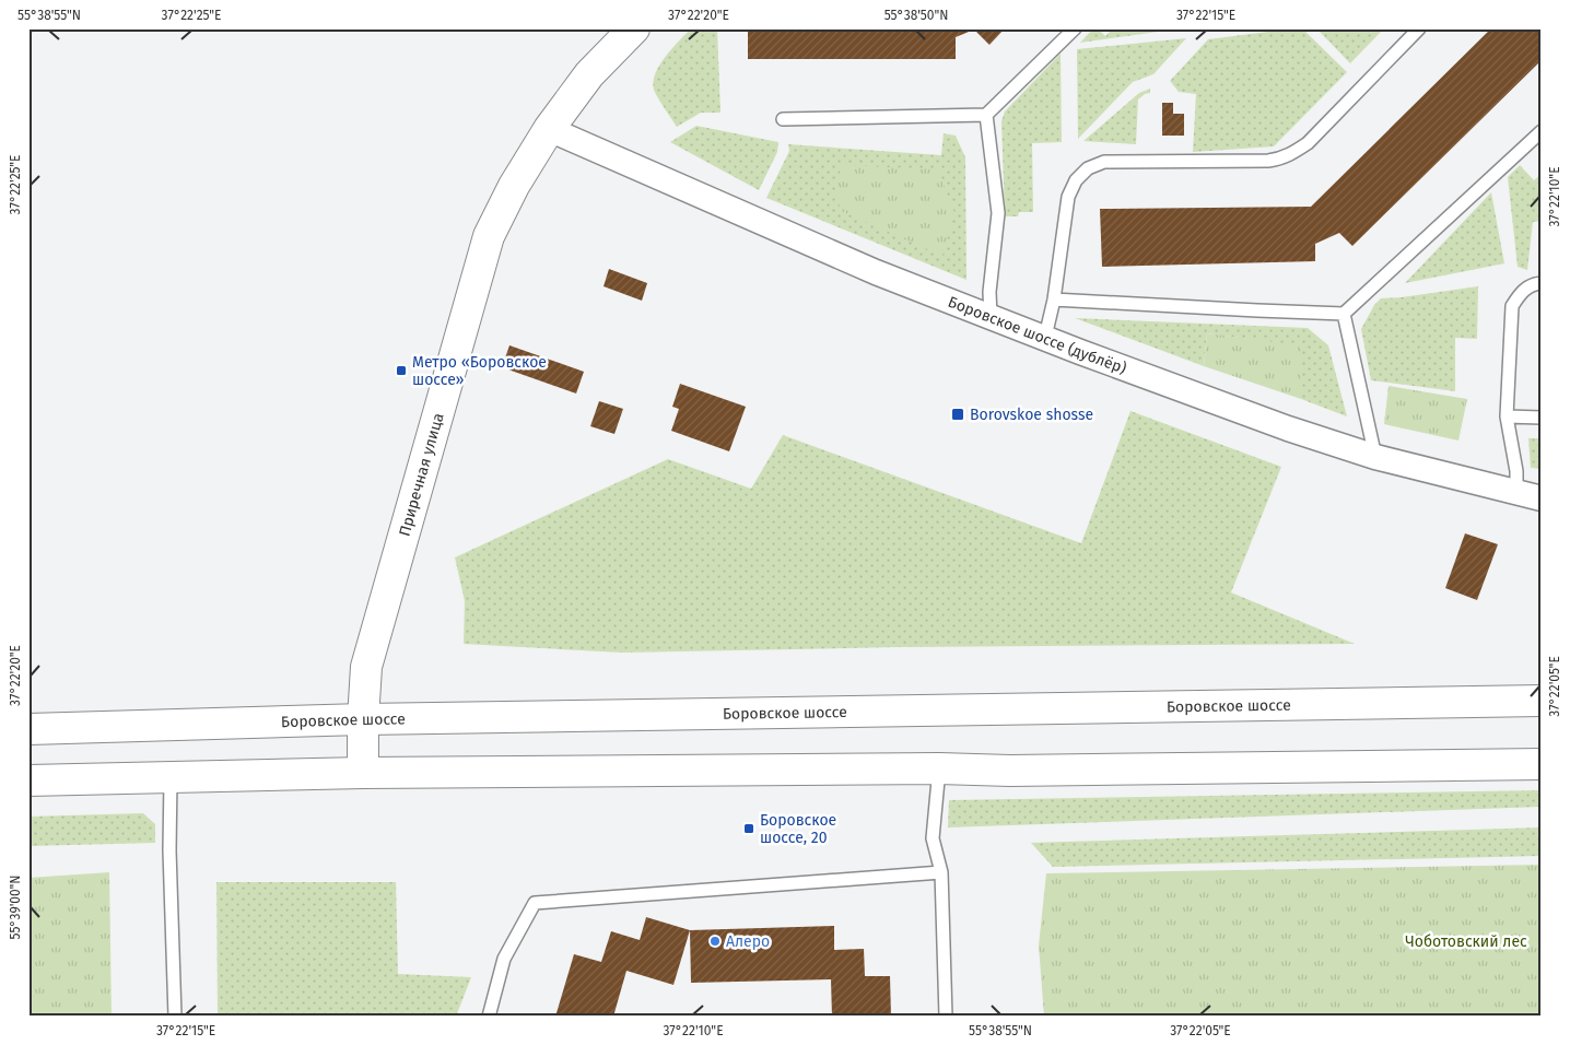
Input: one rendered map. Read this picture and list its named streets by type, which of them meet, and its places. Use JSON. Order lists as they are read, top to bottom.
{
  "streets": {
    "main road": ["Приречная улица", "Боровское шоссе"],
    "street": ["Боровское шоссе (дублёр)"]
  },
  "crossings": [
    ["Боровское шоссе (дублёр)", "Приречная улица"],
    ["Приречная улица", "Боровское шоссе"]
  ],
  "parks": ["Чоботовский лес"],
  "places": {
    "transit": ["Метро «Боровское шоссе»", "Borovskoe shosse", "Боровское шоссе, 20"],
    "other": ["Алеро"]
  },
  "coordinates": [
    "55°38'55\"N",
    "37°22'25\"E",
    "37°22'20\"E",
    "55°38'50\"N",
    "37°22'15\"E",
    "37°22'10\"E",
    "37°22'05\"E",
    "55°39'00\"N"
  ]
}
